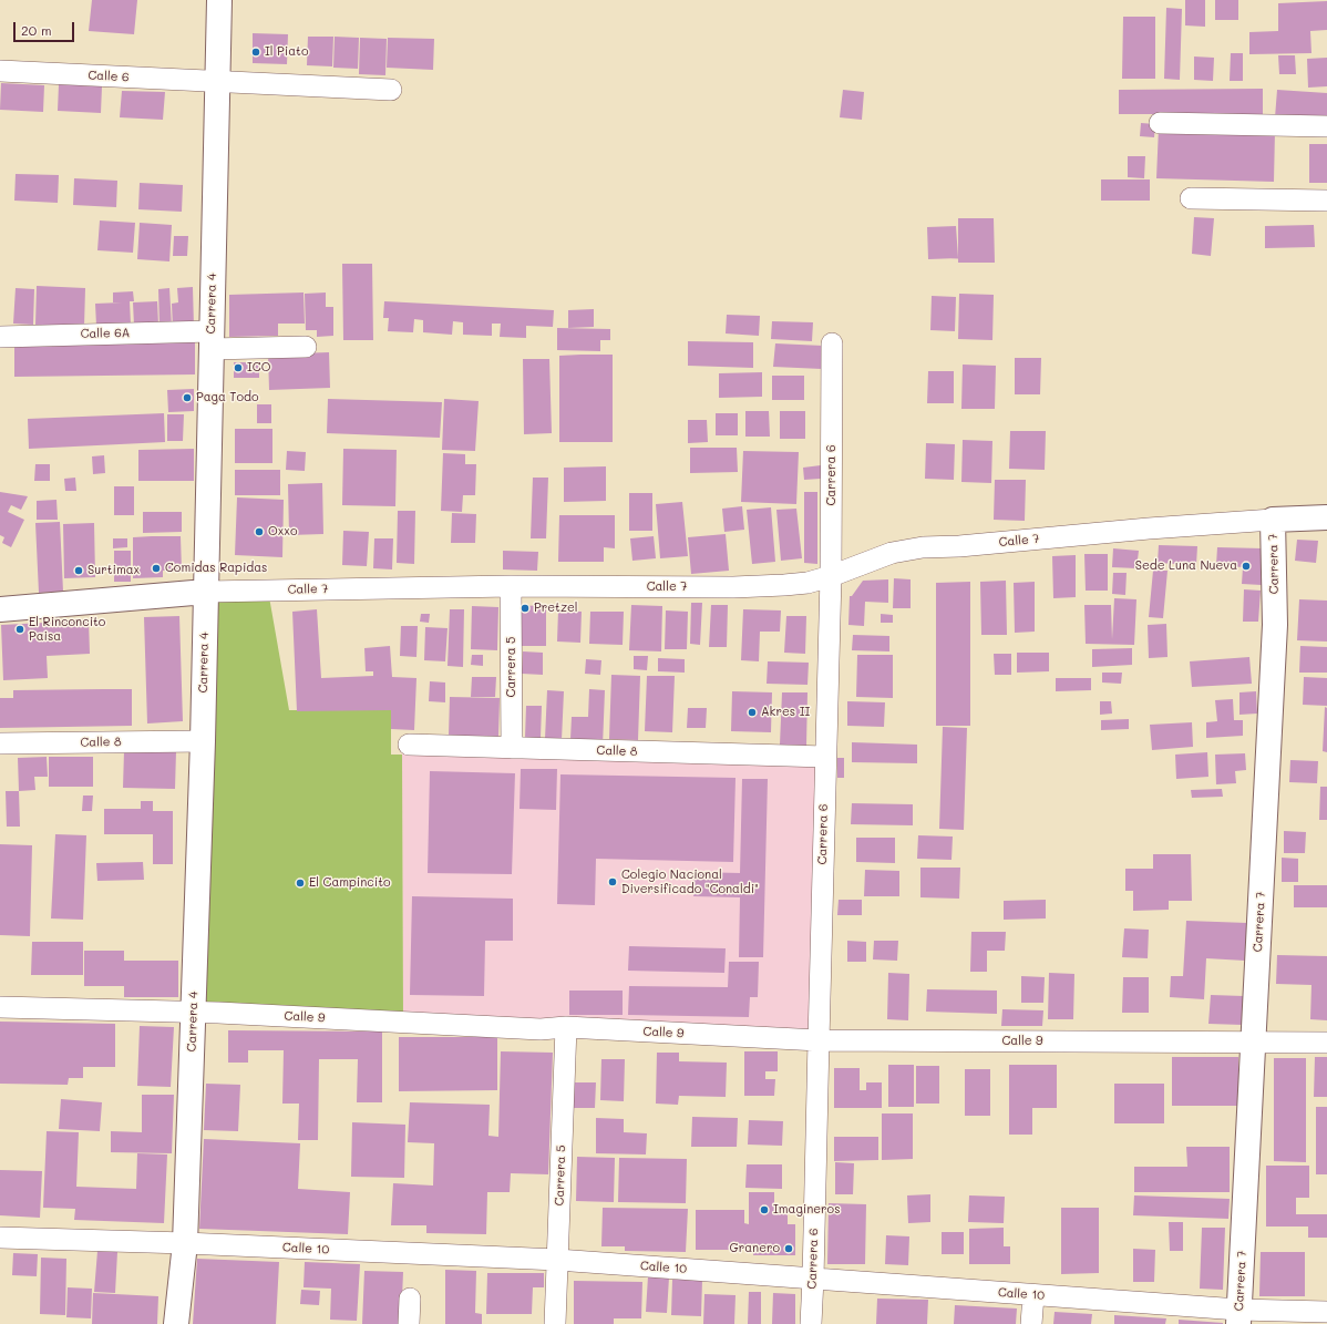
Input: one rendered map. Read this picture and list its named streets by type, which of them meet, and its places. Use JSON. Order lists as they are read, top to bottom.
{
  "streets": {
    "street": [
      "Calle 6",
      "Carrera 4",
      "Calle 6A",
      "Carrera 6",
      "Calle 7",
      "Carrera 7",
      "Carrera 5",
      "Calle 8",
      "Calle 9",
      "Calle 10"
    ]
  },
  "crossings": [
    ["Calle 6", "Carrera 4"],
    ["Carrera 4", "Calle 6A"],
    ["Carrera 4", "Calle 7"],
    ["Carrera 4", "Calle 8"],
    ["Carrera 4", "Calle 9"],
    ["Carrera 4", "Calle 10"],
    ["Carrera 6", "Calle 7"],
    ["Carrera 6", "Calle 8"],
    ["Carrera 6", "Calle 9"],
    ["Carrera 6", "Calle 10"],
    ["Calle 7", "Carrera 7"],
    ["Calle 7", "Carrera 5"],
    ["Carrera 7", "Calle 9"],
    ["Carrera 7", "Calle 10"],
    ["Carrera 5", "Calle 8"],
    ["Carrera 5", "Calle 9"],
    ["Carrera 5", "Calle 10"]
  ],
  "places": [
    "Il Piato",
    "ICO",
    "Paga Todo",
    "Oxxo",
    "Sede Luna Nueva",
    "Comidas Rapidas",
    "Surtimax",
    "Pretzel",
    "El Rinconcito Paisa",
    "Akres II",
    "Colegio Nacional Diversificado \"Conaldi\"",
    "El Campincito",
    "Imagineros",
    "Granero"
  ],
  "scale_bar": "20 m"
}
